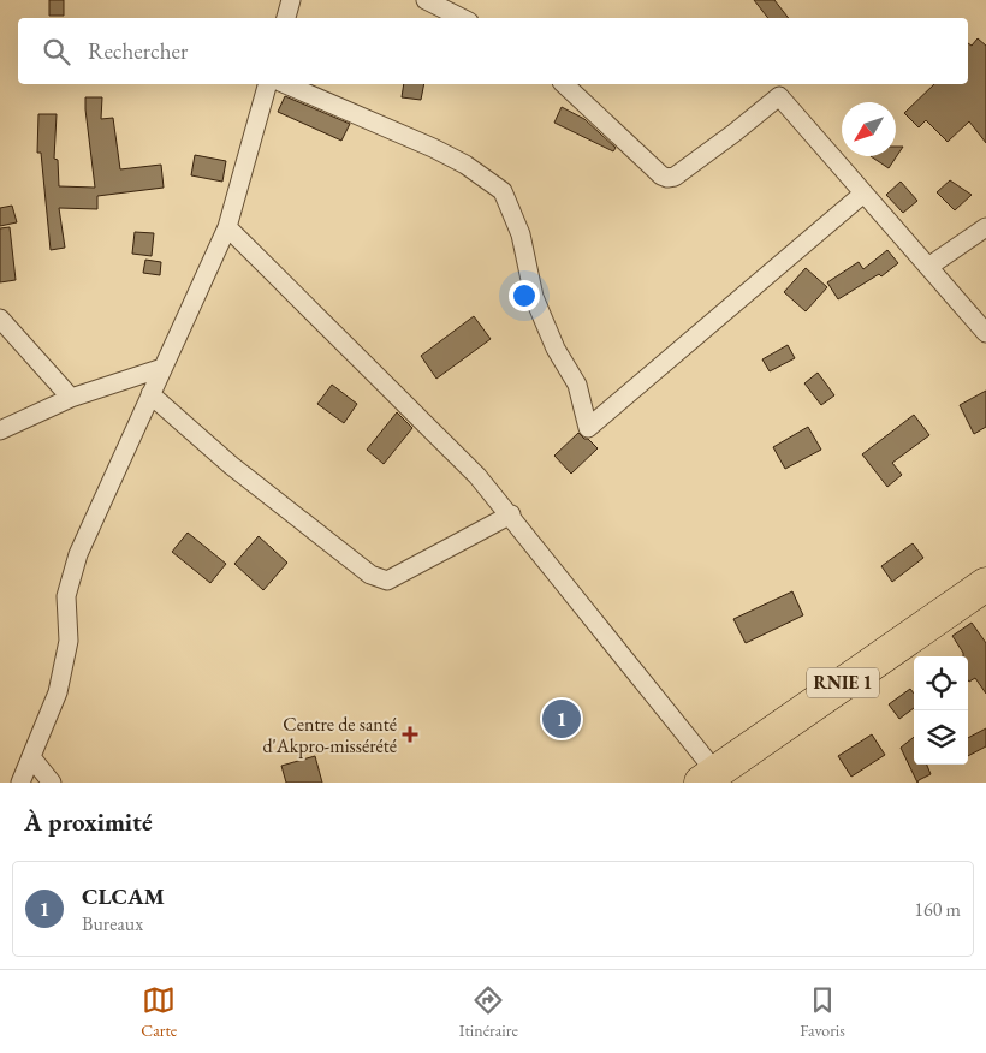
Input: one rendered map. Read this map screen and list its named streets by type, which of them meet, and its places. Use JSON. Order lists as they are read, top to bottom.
{
  "streets": {
    "highway": ["RNIE 1"]
  },
  "places": {
    "health": ["Centre de santé d'Akpro-missérété"]
  },
  "north": "bottom left",
  "page": {
    "search": "Rechercher",
    "pins": "1",
    "heading": "À proximité",
    "list": [
      {
        "mark": "1",
        "name": "CLCAM",
        "note": "Bureaux",
        "value": "160 m"
      }
    ],
    "nav": ["Carte", "Itinéraire", "Favoris"]
  }
}
